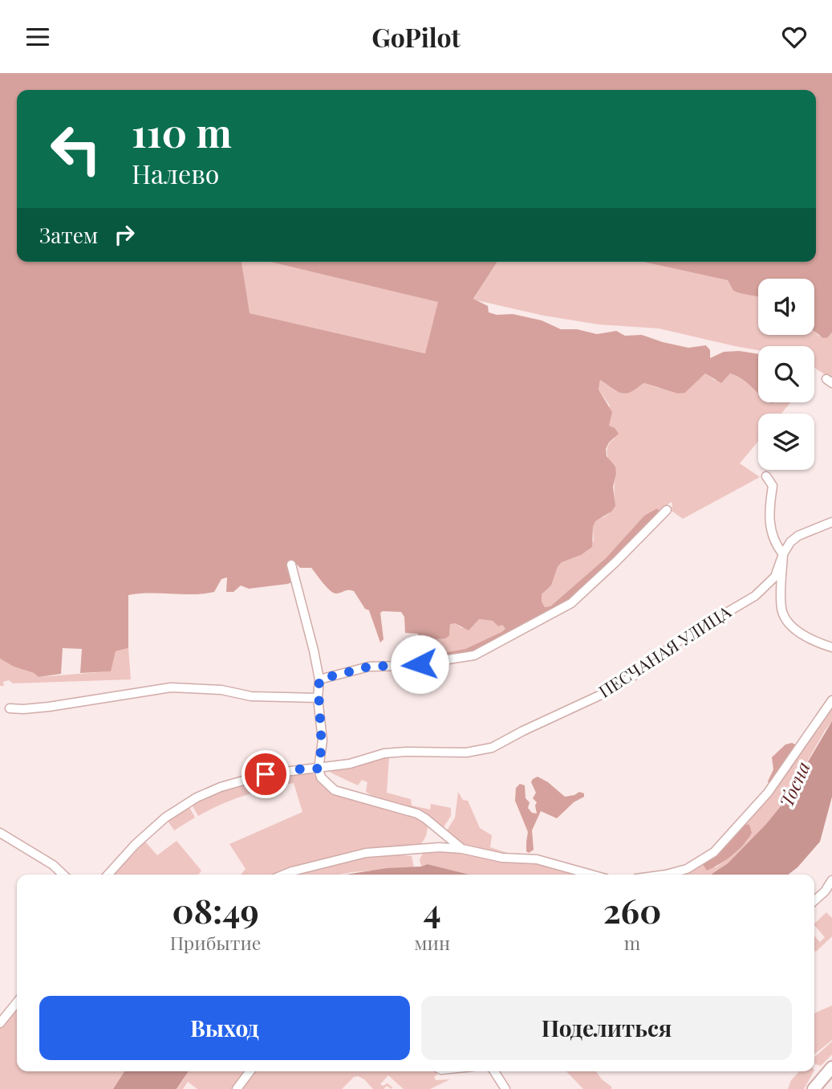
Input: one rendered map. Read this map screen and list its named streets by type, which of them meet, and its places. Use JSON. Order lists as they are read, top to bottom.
{
  "streets": {
    "street": ["ПЕСЧАНАЯ УЛИЦА"]
  },
  "water": ["Тосна"],
  "page": {
    "header": "GoPilot",
    "turn": ["110 m", "Налево"],
    "then": "Затем",
    "eta": [
      "08:49",
      "Прибытие",
      "4",
      "мин",
      "260",
      "m"
    ],
    "buttons": ["Выход", "Поделиться"]
  }
}
